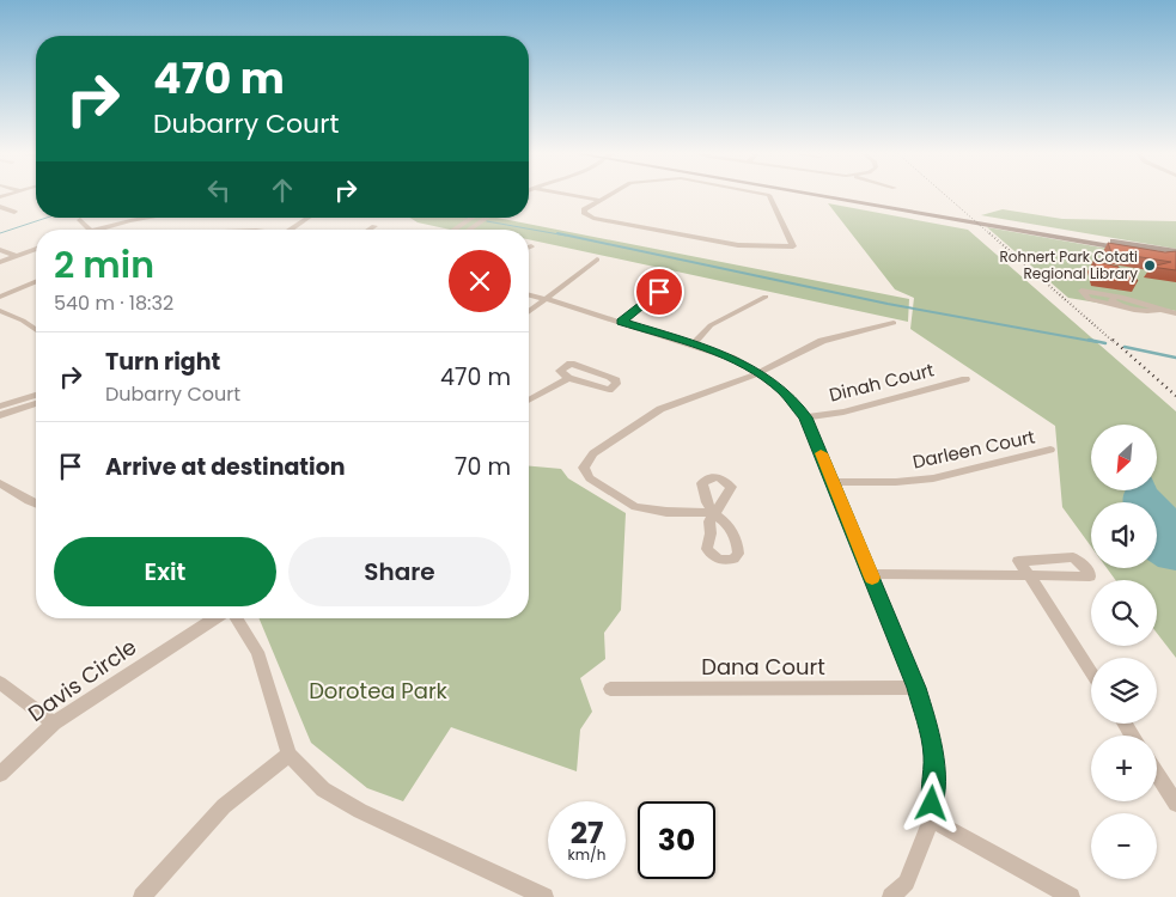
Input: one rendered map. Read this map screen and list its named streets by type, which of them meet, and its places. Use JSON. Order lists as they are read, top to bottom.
{
  "streets": {
    "street": [
      "Dinah Court",
      "Darleen Court",
      "Dana Court",
      "Davis Circle"
    ]
  },
  "parks": ["Dorotea Park"],
  "places": ["Rohnert Park Cotati Regional Library"],
  "north": "bottom left",
  "page": {
    "turn": ["470 m", "Dubarry Court"],
    "heading": ["2 min", "540 m · 18:32"],
    "list": [
      {
        "name": "Turn right",
        "note": "Dubarry Court",
        "value": "470 m"
      },
      {
        "name": "Arrive at destination",
        "value": "70 m"
      }
    ],
    "map_buttons": ["+", "−"],
    "buttons": ["Exit", "Share"],
    "speed": "27 km/h",
    "limit": "30"
  }
}
